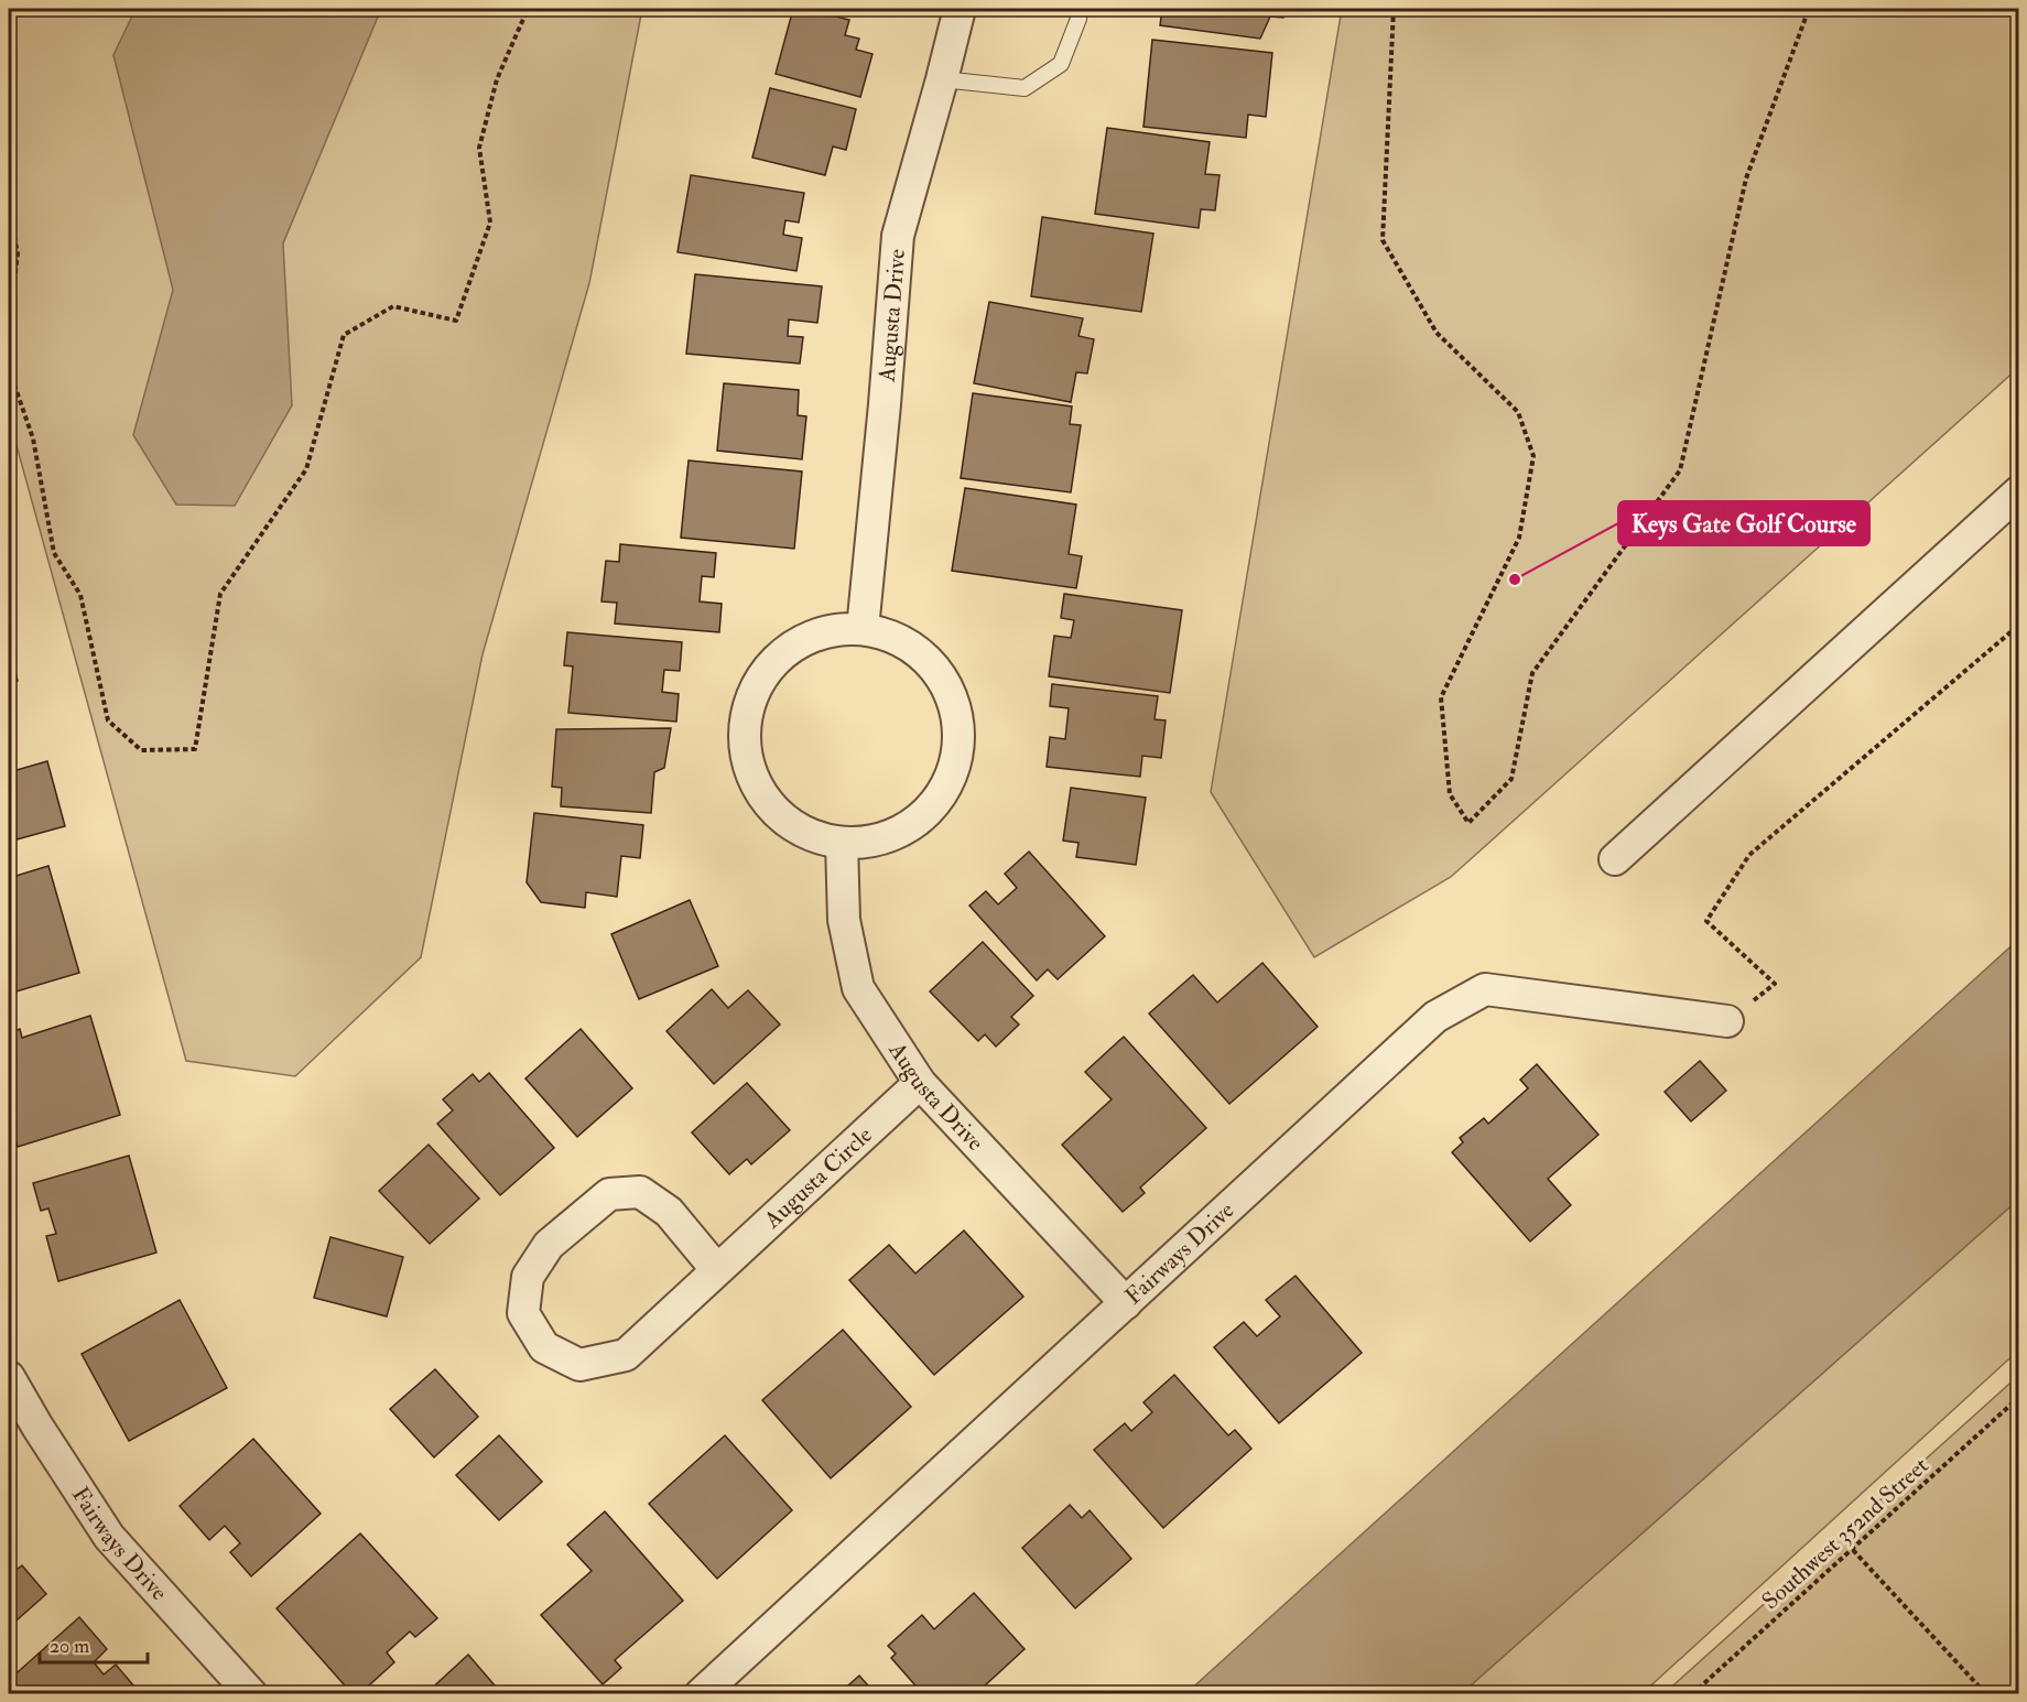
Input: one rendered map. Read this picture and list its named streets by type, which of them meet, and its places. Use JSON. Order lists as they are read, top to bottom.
{
  "streets": {
    "street": ["Augusta Drive", "Augusta Circle", "Fairways Drive"],
    "path": ["Southwest 352nd Street"]
  },
  "crossings": [
    ["Augusta Drive", "Augusta Circle"],
    ["Augusta Drive", "Fairways Drive"]
  ],
  "places": ["Keys Gate Golf Course"],
  "scale_bar": "20 m"
}
